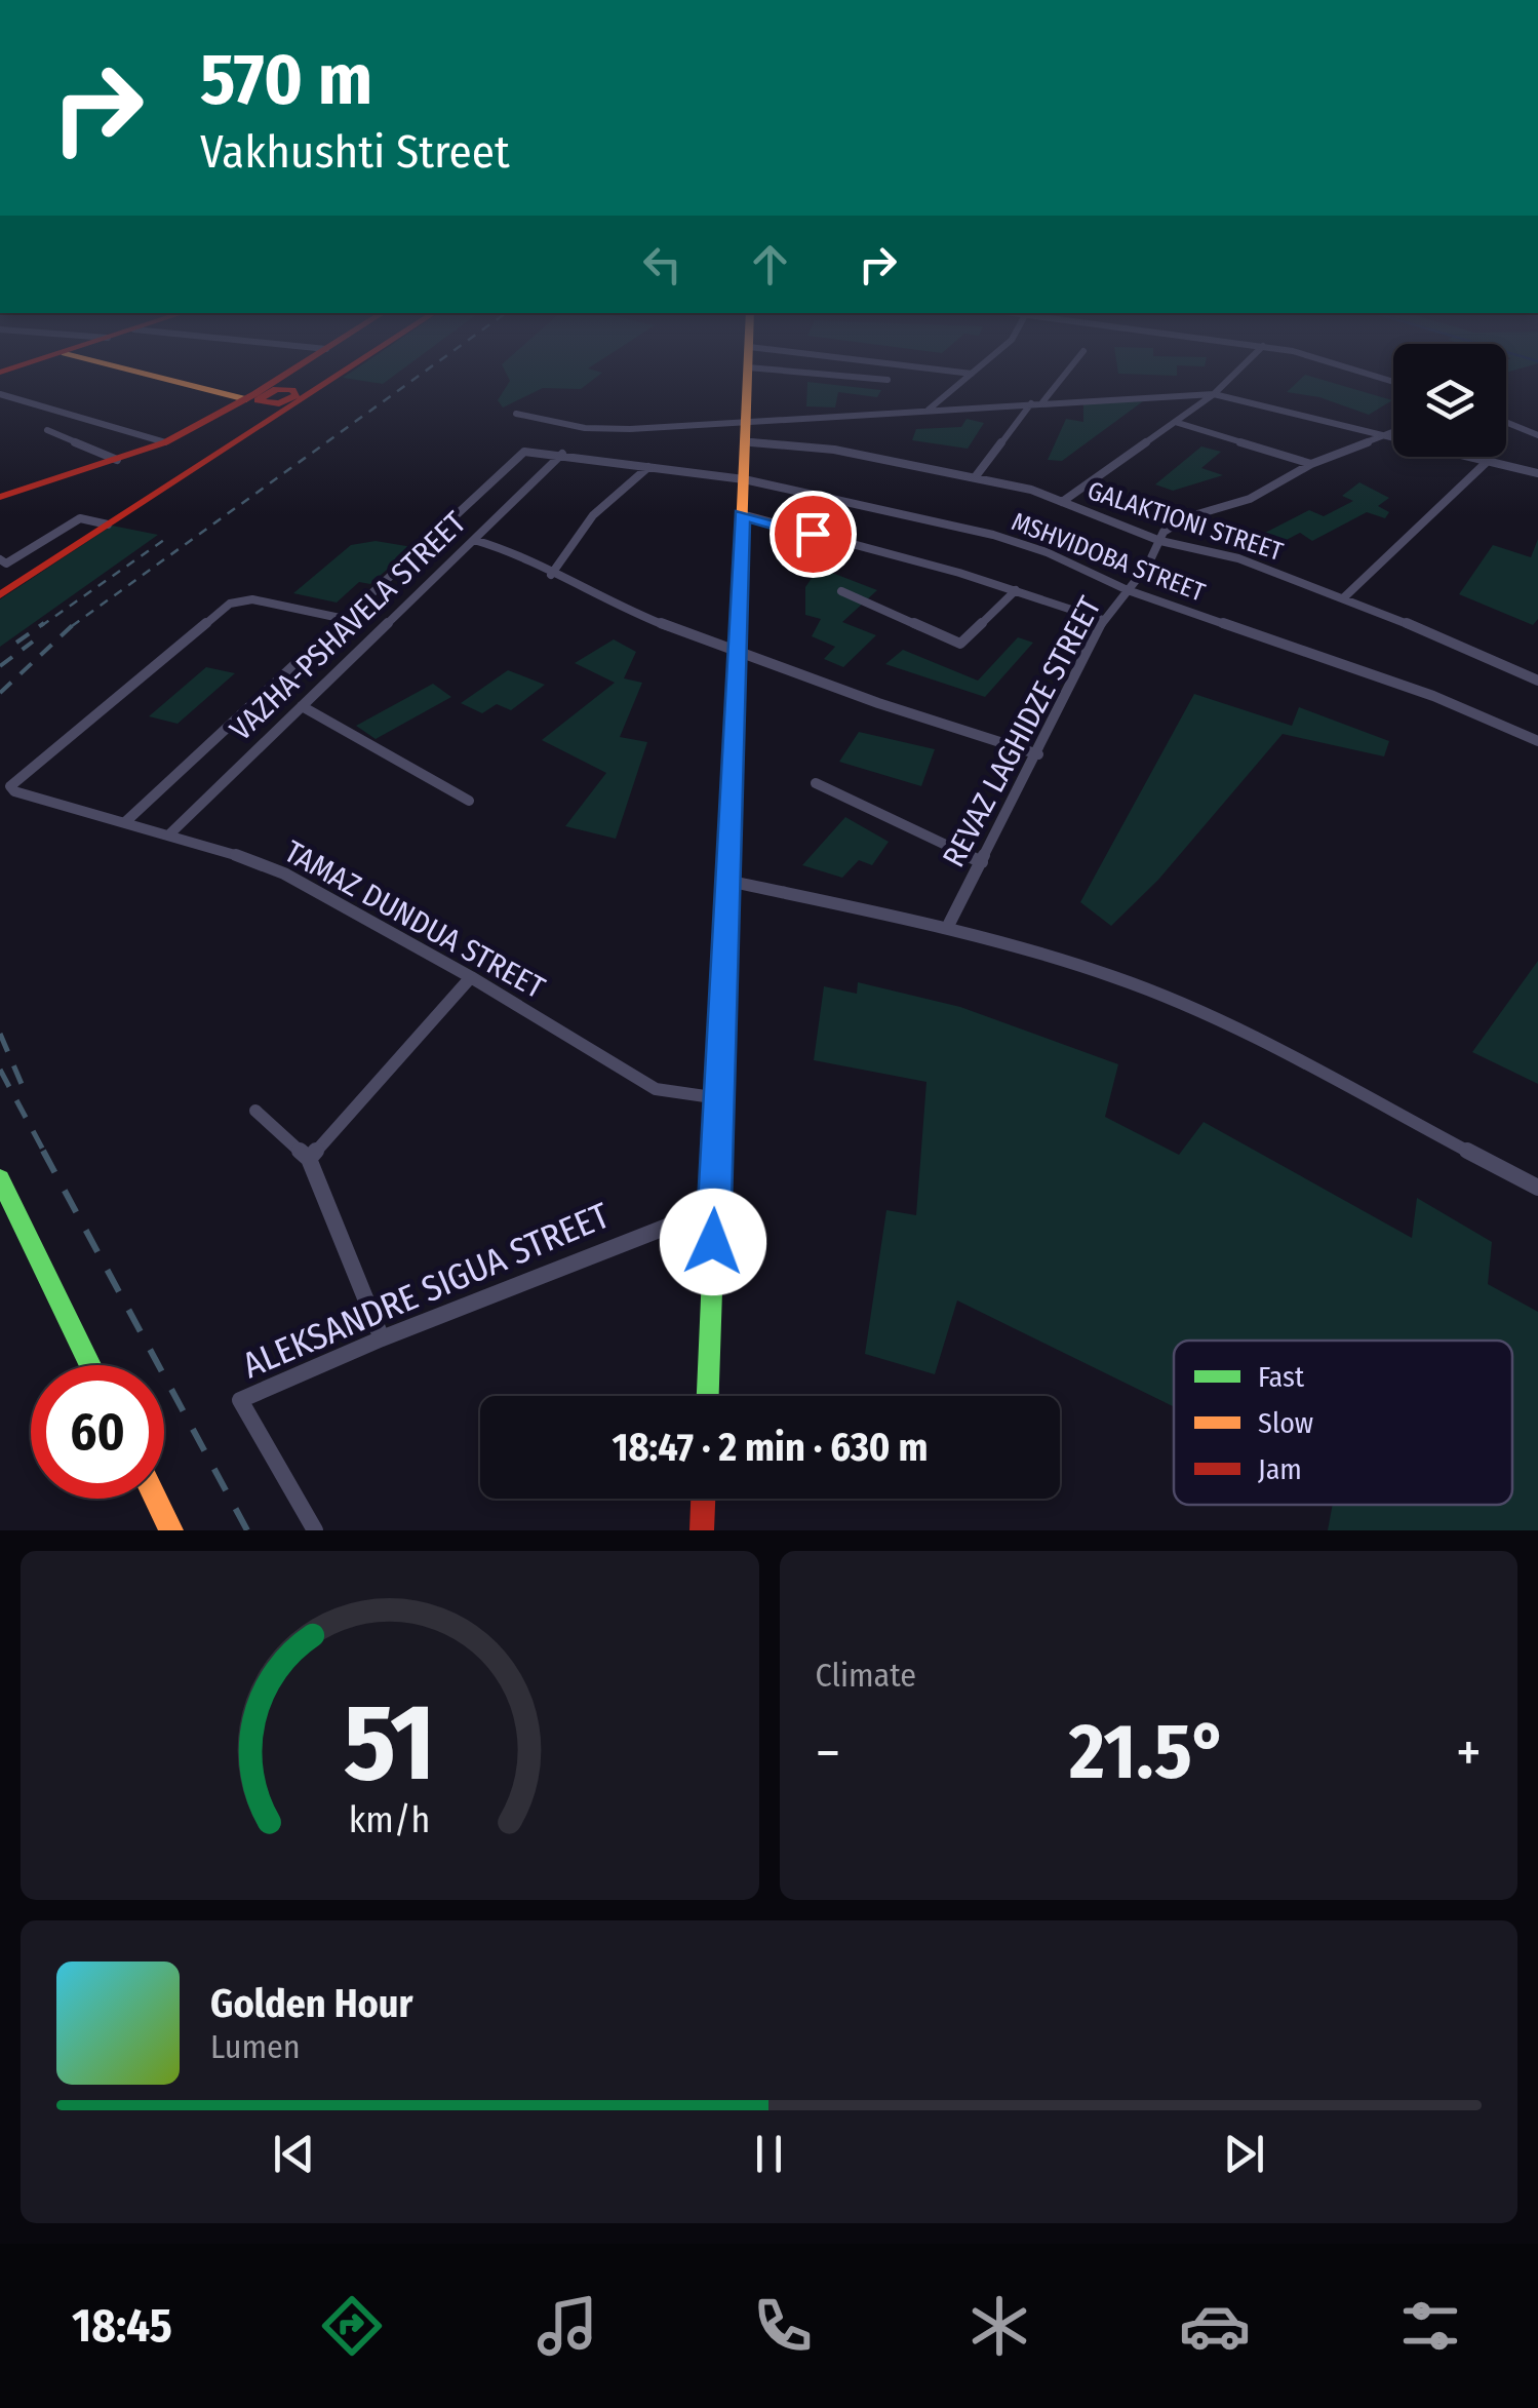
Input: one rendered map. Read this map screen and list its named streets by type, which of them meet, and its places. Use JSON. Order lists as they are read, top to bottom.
{
  "streets": {
    "street": [
      "GALAKTIONI STREET",
      "MSHVIDOBA STREET",
      "VAZHA-PSHAVELA STREET",
      "REVAZ LAGHIDZE STREET",
      "TAMAZ DUNDUA STREET",
      "ALEKSANDRE SIGUA STREET"
    ]
  },
  "crossings": [
    ["GALAKTIONI STREET", "REVAZ LAGHIDZE STREET"],
    ["MSHVIDOBA STREET", "VAZHA-PSHAVELA STREET"],
    ["MSHVIDOBA STREET", "REVAZ LAGHIDZE STREET"],
    ["MSHVIDOBA STREET", "TAMAZ DUNDUA STREET"],
    ["VAZHA-PSHAVELA STREET", "TAMAZ DUNDUA STREET"]
  ],
  "legend": ["Fast", "Slow", "Jam"],
  "page": {
    "turn": ["570 m", "Vakhushti Street"],
    "limit": "60",
    "trip": "18:47 · 2 min · 630 m",
    "tile": "Climate",
    "heat": ["−", "21.5°", "+"],
    "song": ["Golden Hour", "Lumen"],
    "tabs": "18:45",
    "gauge": ["51", "km/h"]
  }
}
